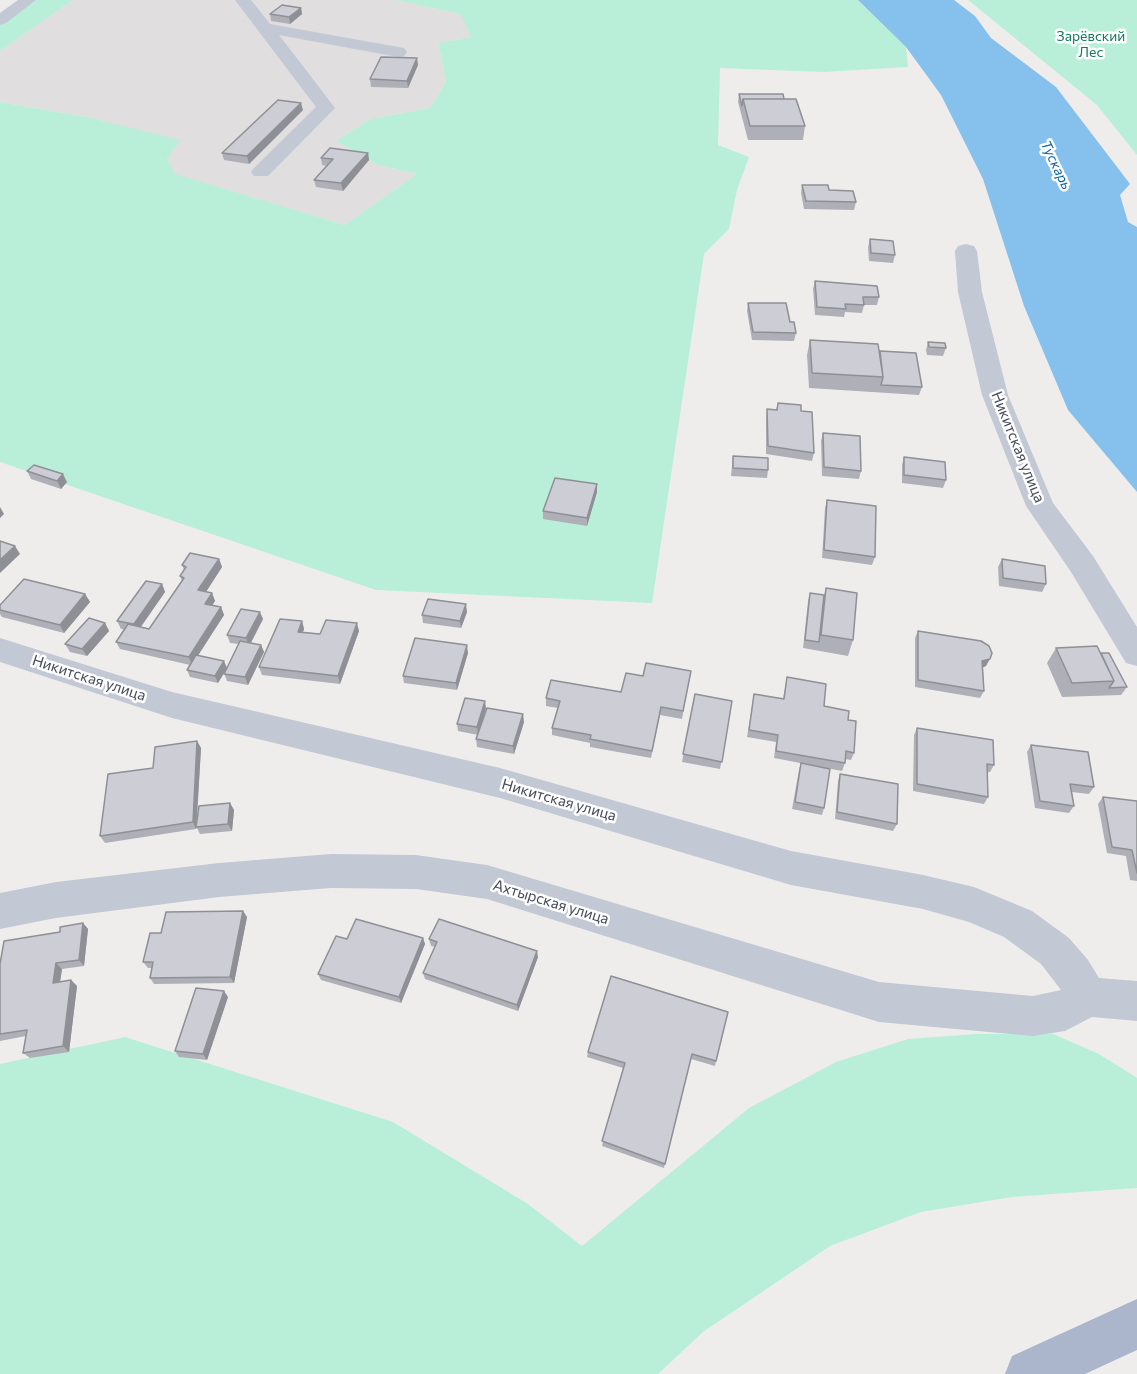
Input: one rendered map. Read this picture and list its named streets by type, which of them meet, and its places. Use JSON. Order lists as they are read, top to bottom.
{
  "streets": {
    "street": ["Никитская улица", "Ахтырская улица"]
  },
  "crossings": [
    ["Никитская улица", "Ахтырская улица"]
  ],
  "water": ["Тускарь"],
  "parks": ["Зарёвский Лес"]
}
